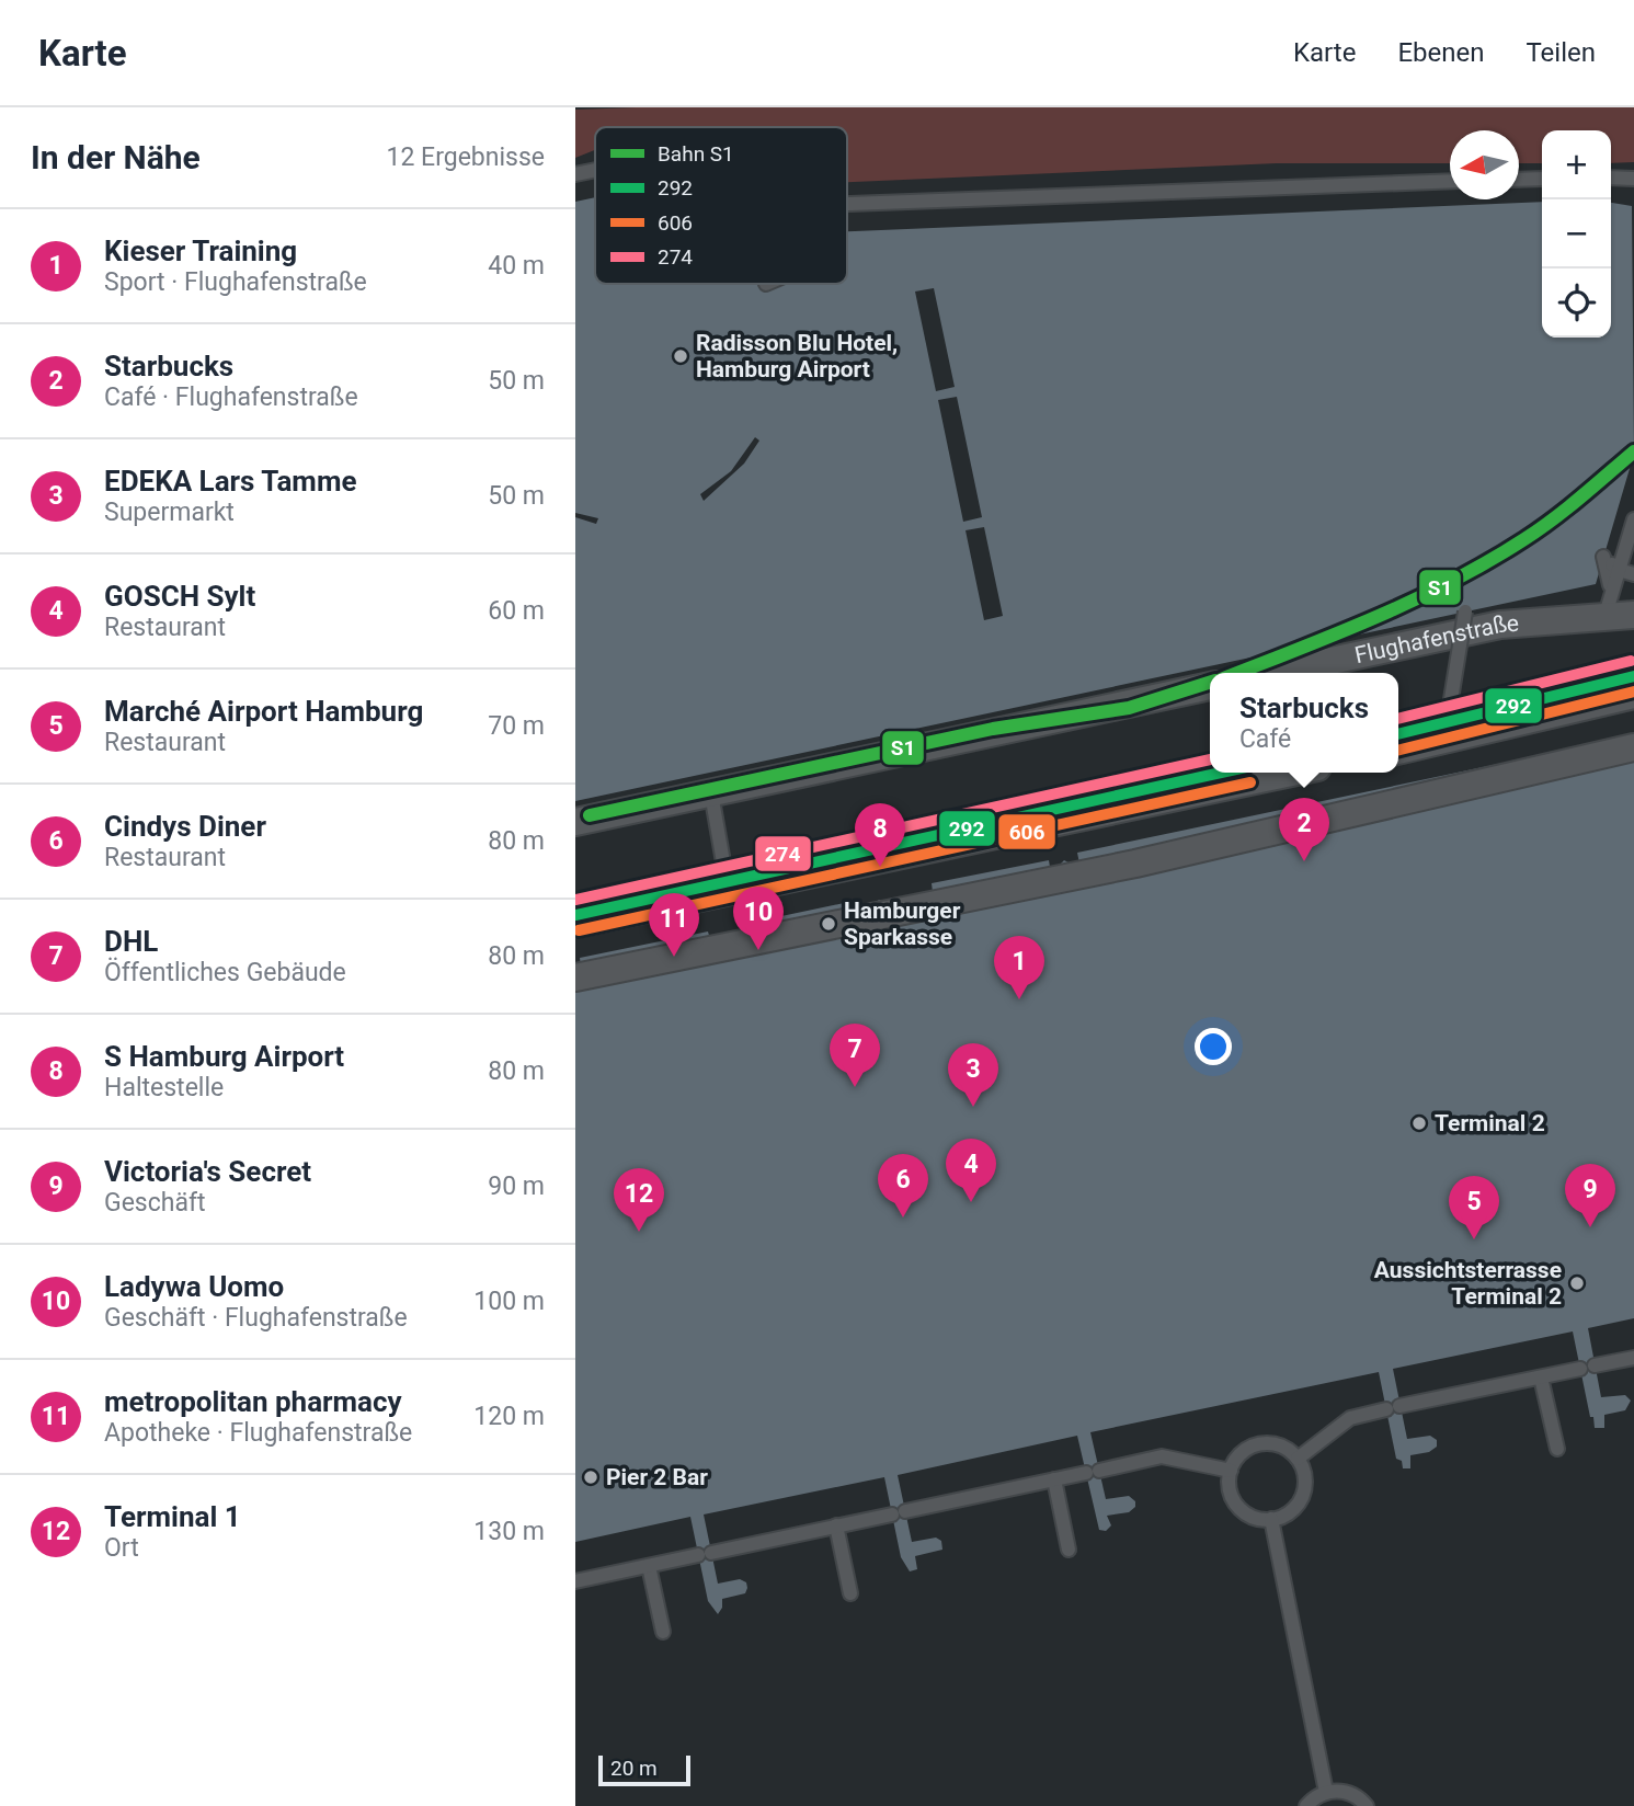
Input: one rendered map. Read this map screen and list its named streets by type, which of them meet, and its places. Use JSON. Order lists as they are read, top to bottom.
{
  "streets": {
    "street": ["Flughafenstraße"]
  },
  "places": [
    "Radisson Blu Hotel, Hamburg Airport",
    "Hamburger Sparkasse",
    "Terminal 2",
    "Aussichtsterrasse Terminal 2",
    "Pier 2 Bar"
  ],
  "lines": [
    "rail line S1",
    "transit line 274",
    "transit line 292",
    "transit line 606"
  ],
  "legend": [
    "Bahn S1",
    "292",
    "606",
    "274"
  ],
  "scale_bar": "20 m",
  "north": "left",
  "page": {
    "header": "Karte",
    "nav": ["Karte", "Ebenen", "Teilen"],
    "heading": ["In der Nähe", "12 Ergebnisse"],
    "map_buttons": ["+", "−"],
    "list": [
      {
        "mark": "1",
        "name": "Kieser Training",
        "note": "Sport · Flughafenstraße",
        "value": "40 m"
      },
      {
        "mark": "2",
        "name": "Starbucks",
        "note": "Café · Flughafenstraße",
        "value": "50 m"
      },
      {
        "mark": "3",
        "name": "EDEKA Lars Tamme",
        "note": "Supermarkt",
        "value": "50 m"
      },
      {
        "mark": "4",
        "name": "GOSCH Sylt",
        "note": "Restaurant",
        "value": "60 m"
      },
      {
        "mark": "5",
        "name": "Marché Airport Hamburg",
        "note": "Restaurant",
        "value": "70 m"
      },
      {
        "mark": "6",
        "name": "Cindys Diner",
        "note": "Restaurant",
        "value": "80 m"
      },
      {
        "mark": "7",
        "name": "DHL",
        "note": "Öffentliches Gebäude",
        "value": "80 m"
      },
      {
        "mark": "8",
        "name": "S Hamburg Airport",
        "note": "Haltestelle",
        "value": "80 m"
      },
      {
        "mark": "9",
        "name": "Victoria's Secret",
        "note": "Geschäft",
        "value": "90 m"
      },
      {
        "mark": "10",
        "name": "Ladywa Uomo",
        "note": "Geschäft · Flughafenstraße",
        "value": "100 m"
      },
      {
        "mark": "11",
        "name": "metropolitan pharmacy",
        "note": "Apotheke · Flughafenstraße",
        "value": "120 m"
      },
      {
        "mark": "12",
        "name": "Terminal 1",
        "note": "Ort",
        "value": "130 m"
      }
    ],
    "popup": ["Starbucks", "Café"],
    "pins": [
      "2",
      "8",
      "10",
      "11",
      "1",
      "7",
      "3",
      "4",
      "6",
      "9",
      "12",
      "5"
    ],
    "scale": "20 m"
  }
}
